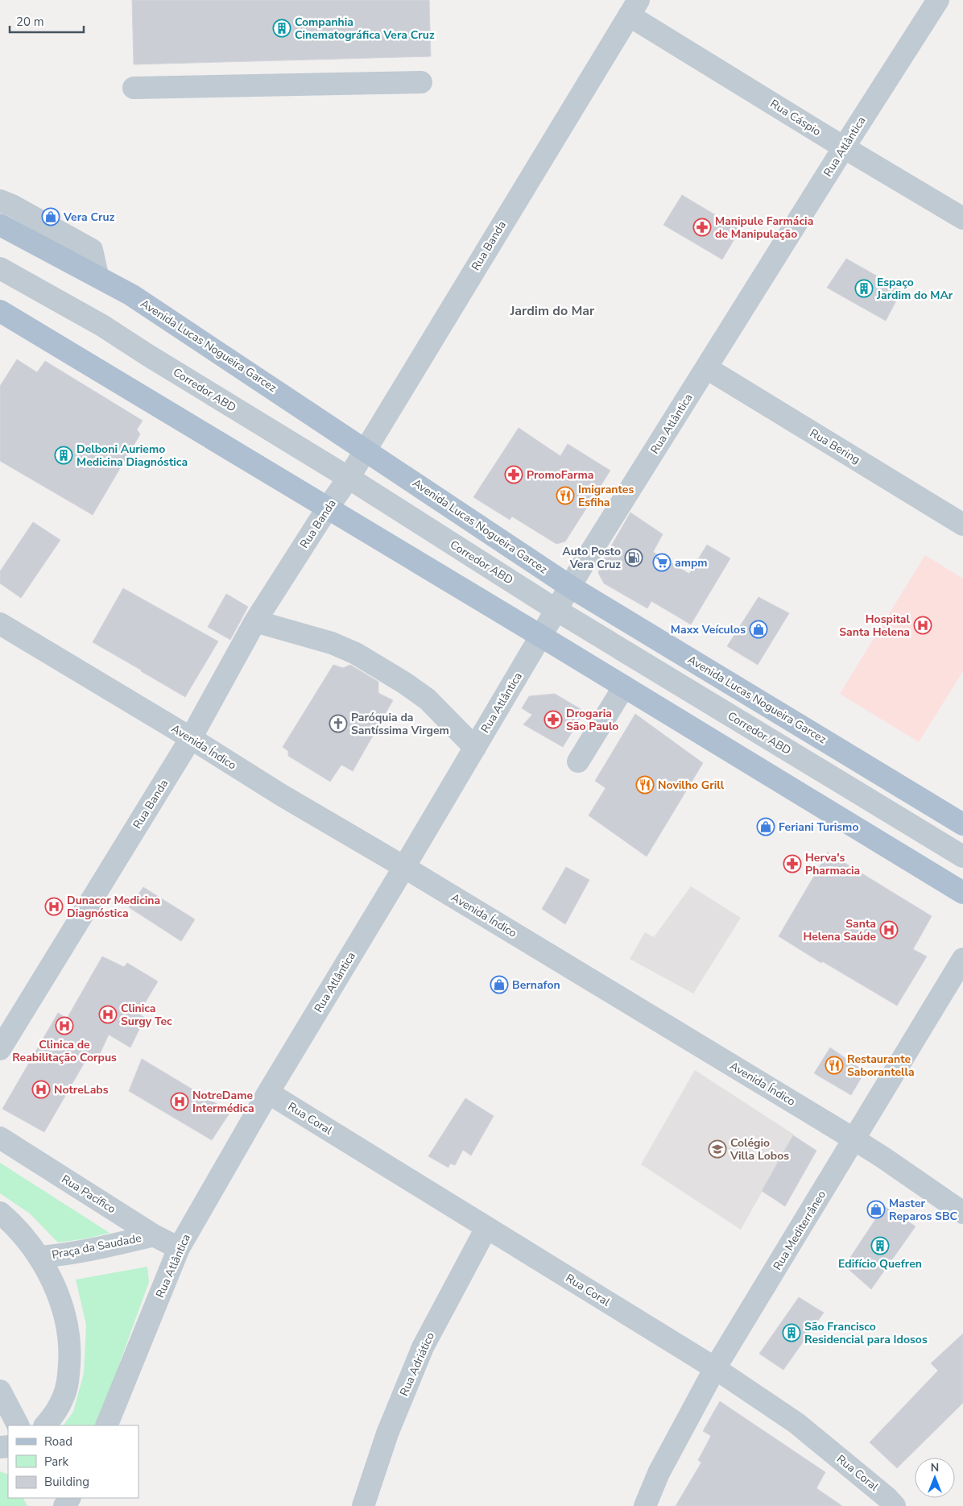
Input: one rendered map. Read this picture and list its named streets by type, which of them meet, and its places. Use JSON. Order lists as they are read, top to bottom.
{
  "streets": {
    "main road": ["Avenida Lucas Nogueira Garcez"],
    "street": [
      "Rua Cáspio",
      "Rua Atlântica",
      "Rua Banda",
      "Corredor ABD",
      "Rua Bering",
      "Avenida Índico",
      "Rua Coral",
      "Rua Pacífico",
      "Rua Mediterrâneo",
      "Praça da Saudade",
      "Rua Adriático"
    ]
  },
  "crossings": [
    ["Rua Cáspio", "Rua Atlântica"],
    ["Rua Cáspio", "Rua Banda"],
    ["Rua Atlântica", "Avenida Lucas Nogueira Garcez"],
    ["Rua Atlântica", "Corredor ABD"],
    ["Rua Atlântica", "Rua Bering"],
    ["Rua Atlântica", "Avenida Índico"],
    ["Rua Atlântica", "Rua Coral"],
    ["Rua Atlântica", "Rua Pacífico"],
    ["Rua Banda", "Avenida Lucas Nogueira Garcez"],
    ["Rua Banda", "Corredor ABD"],
    ["Rua Banda", "Avenida Índico"],
    ["Avenida Índico", "Rua Mediterrâneo"],
    ["Rua Coral", "Rua Mediterrâneo"],
    ["Rua Coral", "Rua Adriático"],
    ["Rua Pacífico", "Praça da Saudade"]
  ],
  "districts": ["Jardim do Mar"],
  "places": {
    "building": [
      "Companhia Cinematográfica Vera Cruz",
      "Espaço Jardim do MAr",
      "Delboni Auriemo Medicina Diagnóstica",
      "Edifício Quefren",
      "São Francisco Residencial para Idosos"
    ],
    "shop": [
      "Vera Cruz",
      "Maxx Veículos",
      "Feriani Turismo",
      "Bernafon",
      "Master Reparos SBC"
    ],
    "pharmacy": [
      "Manipule Farmácia de Manipulação",
      "PromoFarma",
      "Drogaria São Paulo",
      "Herva's Pharmacia"
    ],
    "restaurant": ["Imigrantes Esfiha", "Novilho Grill", "Restaurante Saborantella"],
    "fuel station": ["Auto Posto Vera Cruz"],
    "supermarket": ["ampm"],
    "hospital": [
      "Hospital Santa Helena",
      "Dunacor Medicina Diagnóstica",
      "Santa Helena Saúde",
      "Clinica Surgy Tec",
      "Clinica de Reabilitação Corpus",
      "NotreLabs",
      "NotreDame Intermédica"
    ],
    "church": ["Paróquia da Santíssima Virgem"],
    "school or university": ["Colégio Villa Lobos"]
  },
  "legend": ["Road", "Park", "Building"],
  "scale_bar": "20 m",
  "north": "top"
}
